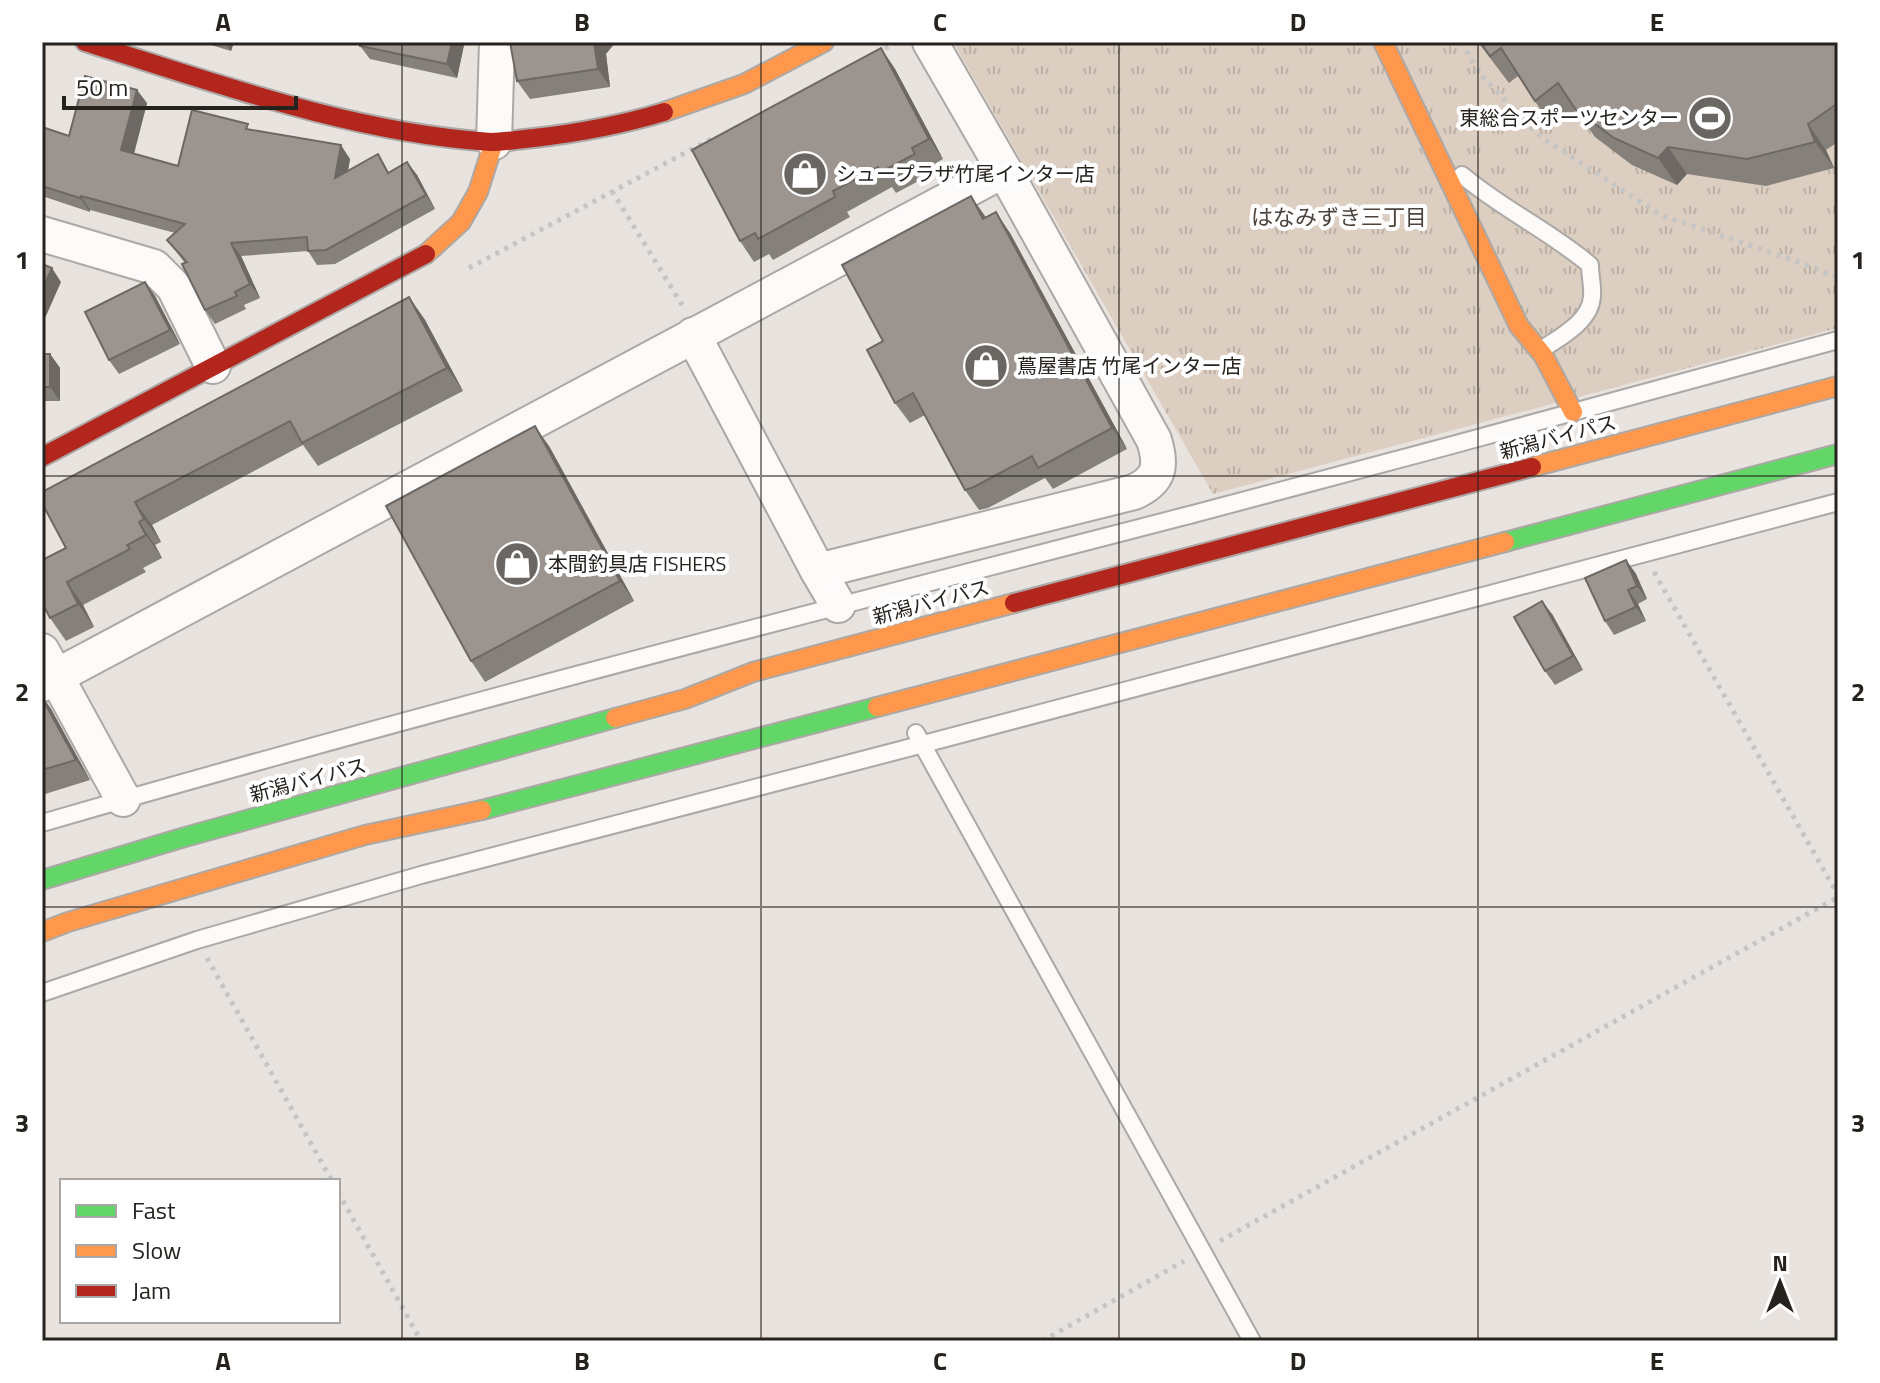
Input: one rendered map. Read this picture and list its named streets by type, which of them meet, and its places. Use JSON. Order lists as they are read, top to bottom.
{
  "streets": {
    "main road": ["新潟バイパス"]
  },
  "districts": ["はなみずき三丁目"],
  "places": {
    "sports": ["東総合スポーツセンター"],
    "shop": ["シュープラザ竹尾インター店", "蔦屋書店 竹尾インター店", "本間釣具店 FISHERS"]
  },
  "legend": ["Fast", "Slow", "Jam"],
  "scale_bar": "50 m",
  "north": "top",
  "grid": {
    "columns": [
      "A",
      "B",
      "C",
      "D",
      "E"
    ],
    "rows": ["1", "2", "3"]
  }
}
